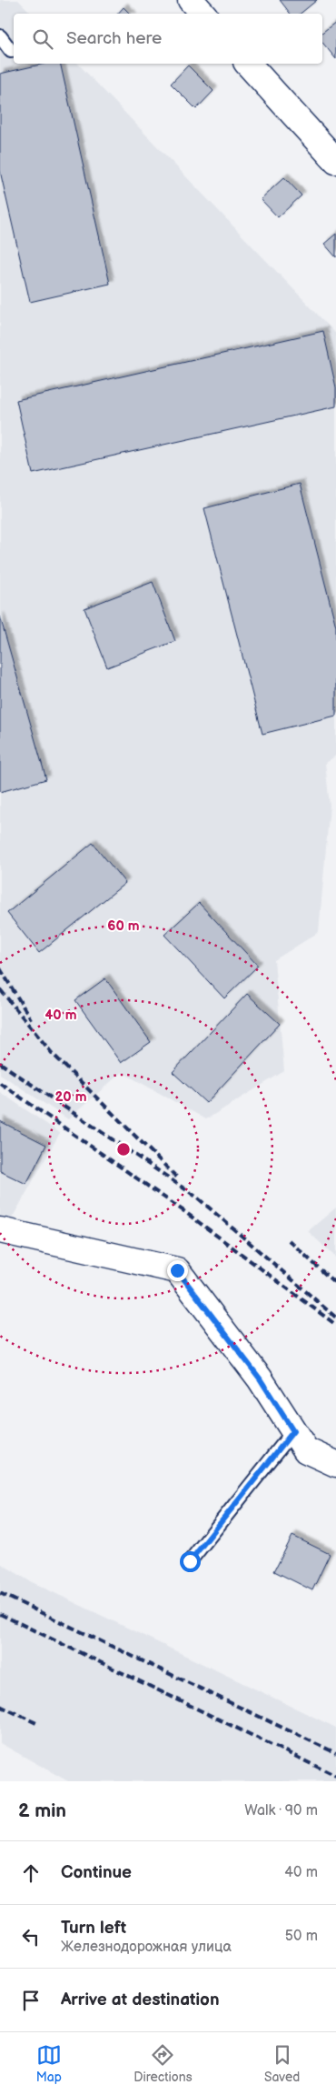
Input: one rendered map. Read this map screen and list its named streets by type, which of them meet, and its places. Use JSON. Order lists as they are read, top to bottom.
{
  "page": {
    "search": "Search here",
    "heading": ["2 min", "Walk · 90 m"],
    "list": [
      ["Continue", "40 m"],
      ["Turn left", "Железнодорожная улица", "50 m"],
      "Arrive at destination"
    ],
    "nav": ["Map", "Directions", "Saved"]
  },
  "rings": ["60 m", "40 m", "20 m"]
}
